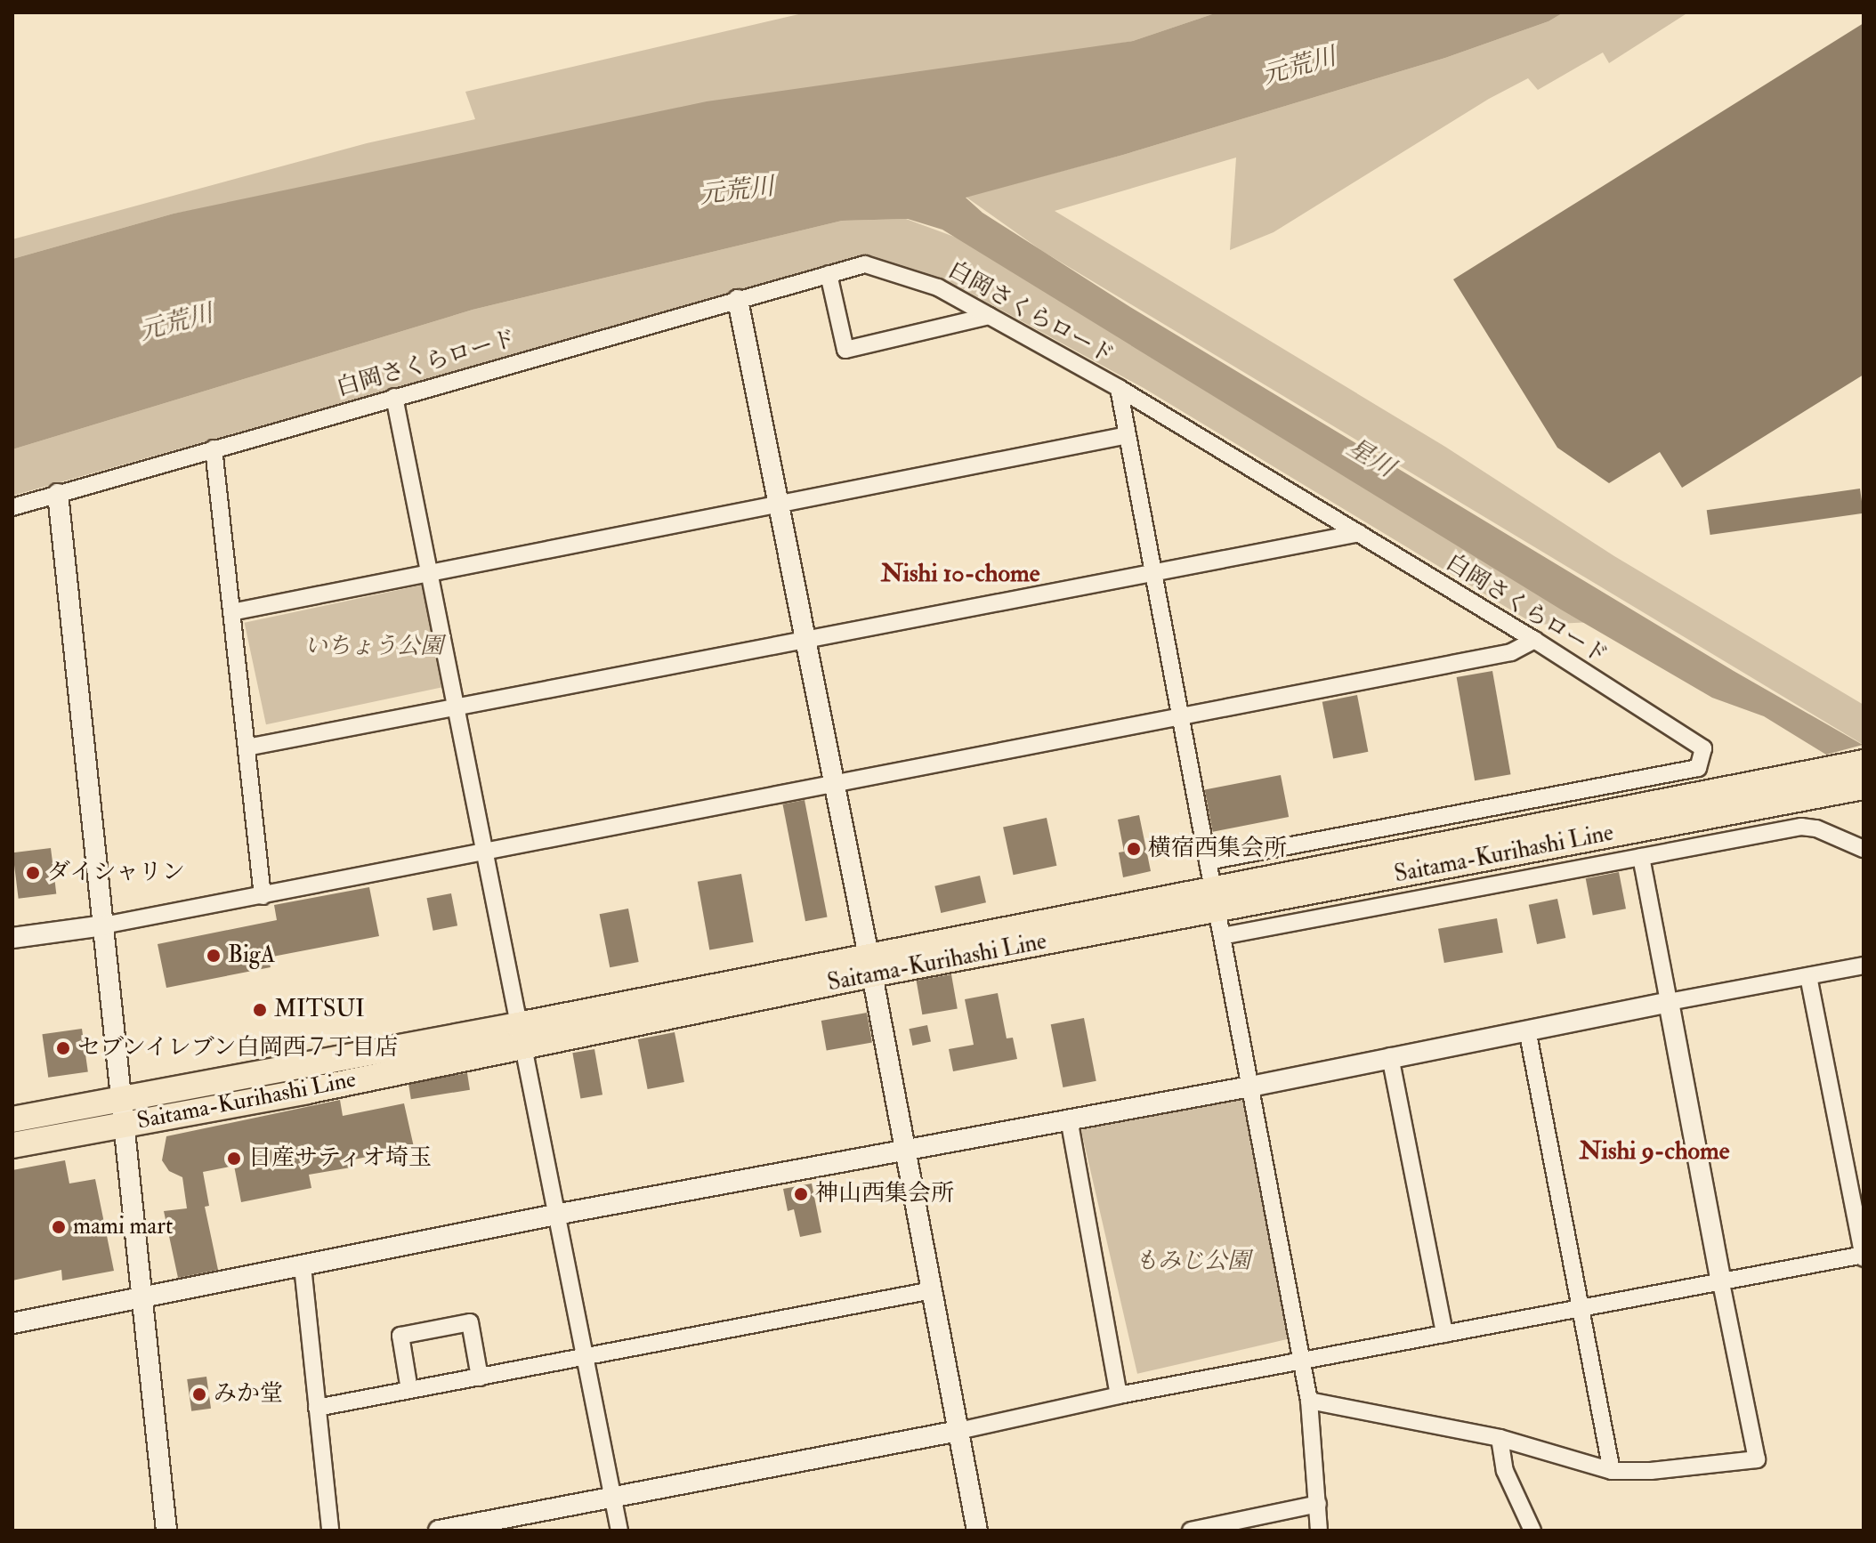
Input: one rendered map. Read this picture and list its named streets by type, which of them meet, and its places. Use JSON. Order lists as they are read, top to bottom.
{
  "streets": {
    "main road": ["Saitama-Kurihashi Line"],
    "street": ["白岡さくらロード"]
  },
  "districts": ["Nishi 10-chome", "Nishi 9-chome"],
  "water": ["元荒川", "星川"],
  "parks": ["いちょう公園", "もみじ公園"],
  "places": [
    "横宿西集会所",
    "ダイシャリン",
    "BigA",
    "MITSUI",
    "セブンイレブン白岡西７丁目店",
    "日産サティオ埼玉",
    "神山西集会所",
    "mami mart",
    "みか堂"
  ]
}
